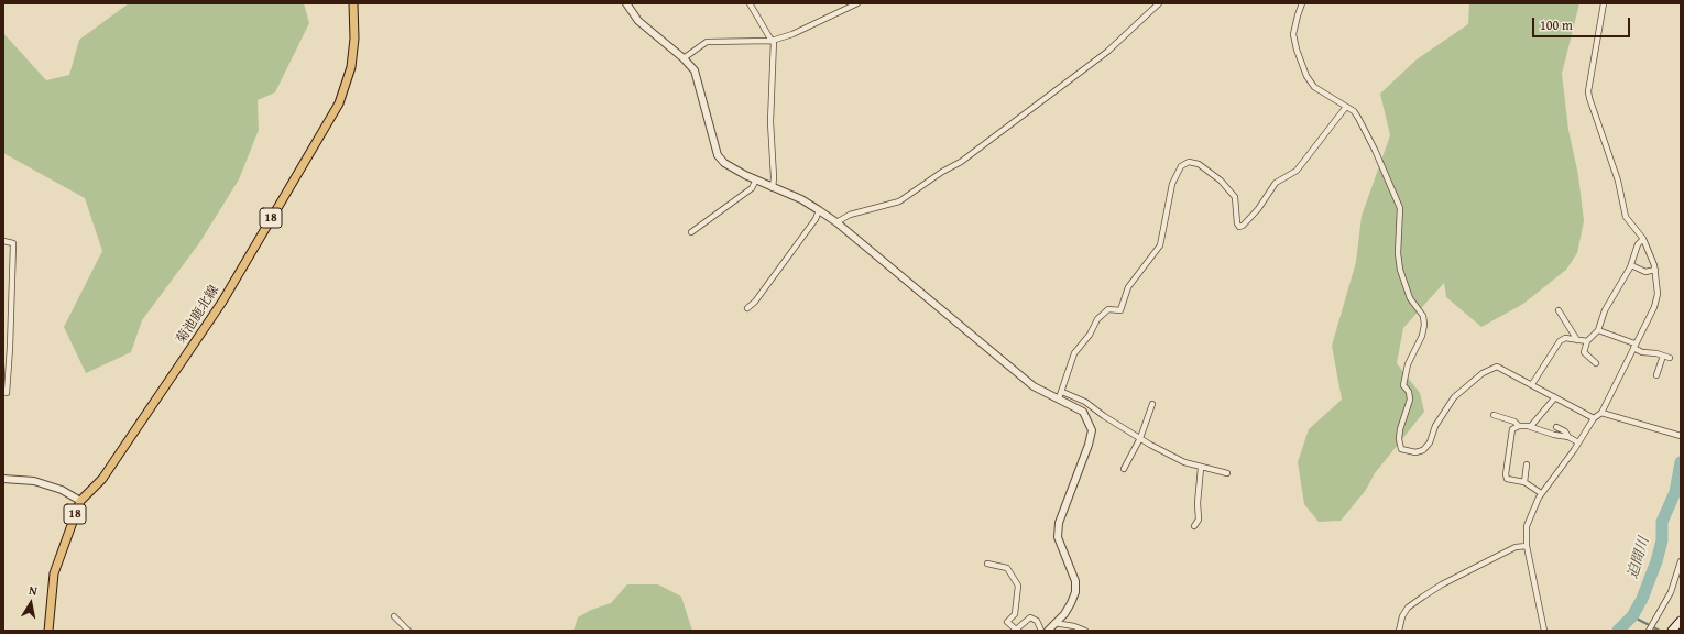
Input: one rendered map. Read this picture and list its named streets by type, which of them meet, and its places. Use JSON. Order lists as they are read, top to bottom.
{
  "streets": {
    "main road": ["18", "菊池鹿北線"]
  },
  "water": ["迫間川"],
  "scale_bar": "100 m",
  "north": "top"
}
